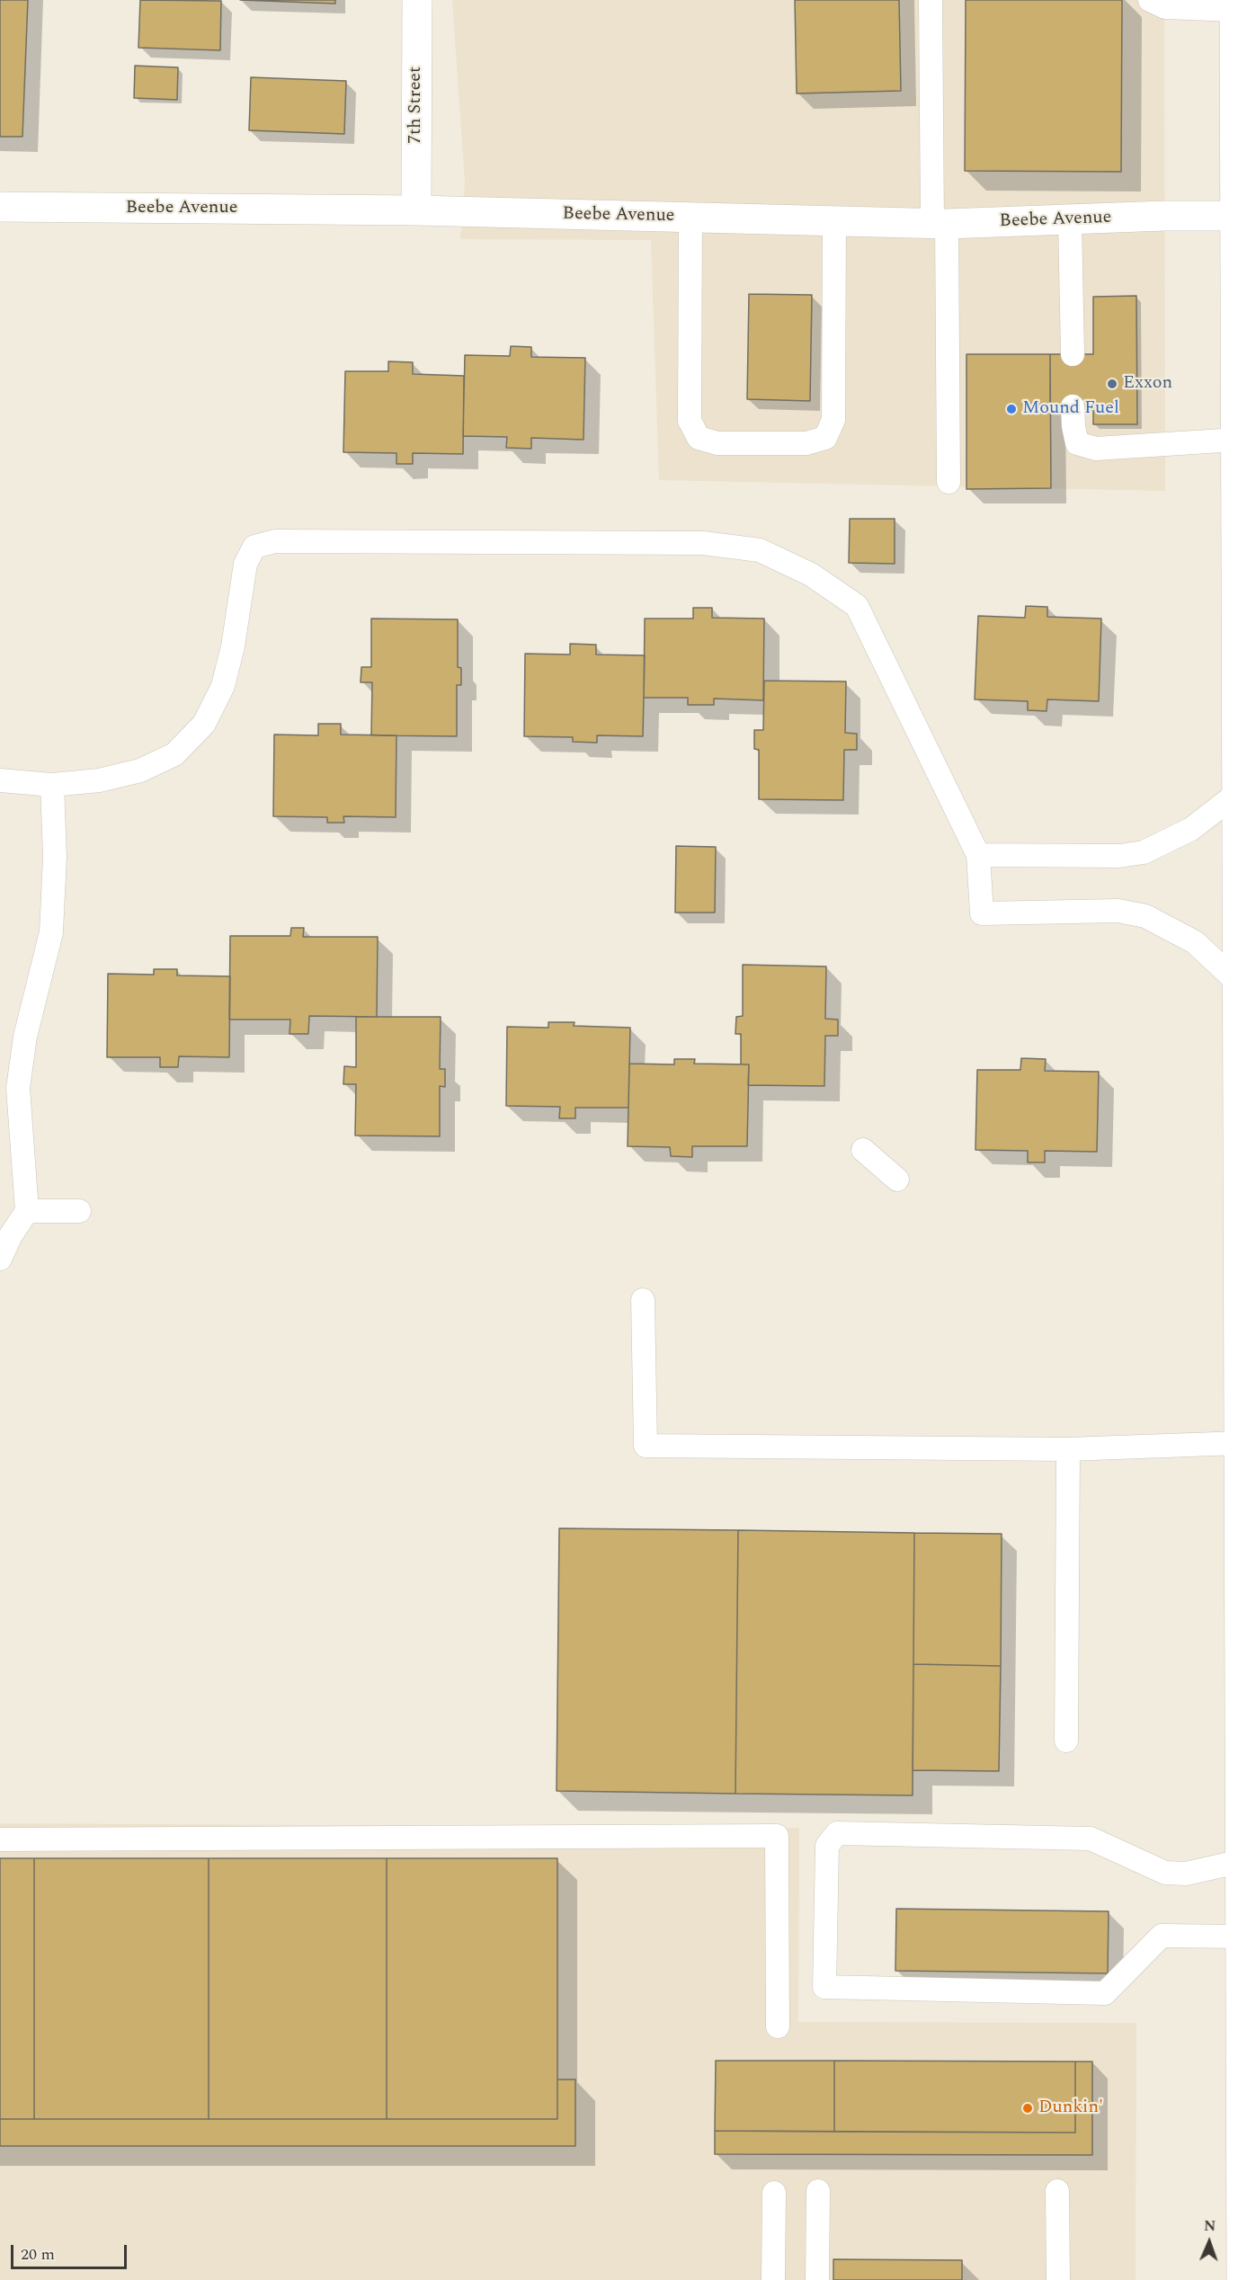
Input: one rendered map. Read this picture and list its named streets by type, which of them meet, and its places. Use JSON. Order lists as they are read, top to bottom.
{
  "streets": {
    "main road": ["7th Street", "Beebe Avenue"]
  },
  "crossings": [
    ["7th Street", "Beebe Avenue"]
  ],
  "places": ["Exxon", "Mound Fuel", "Dunkin'"],
  "scale_bar": "20 m",
  "north": "top"
}
